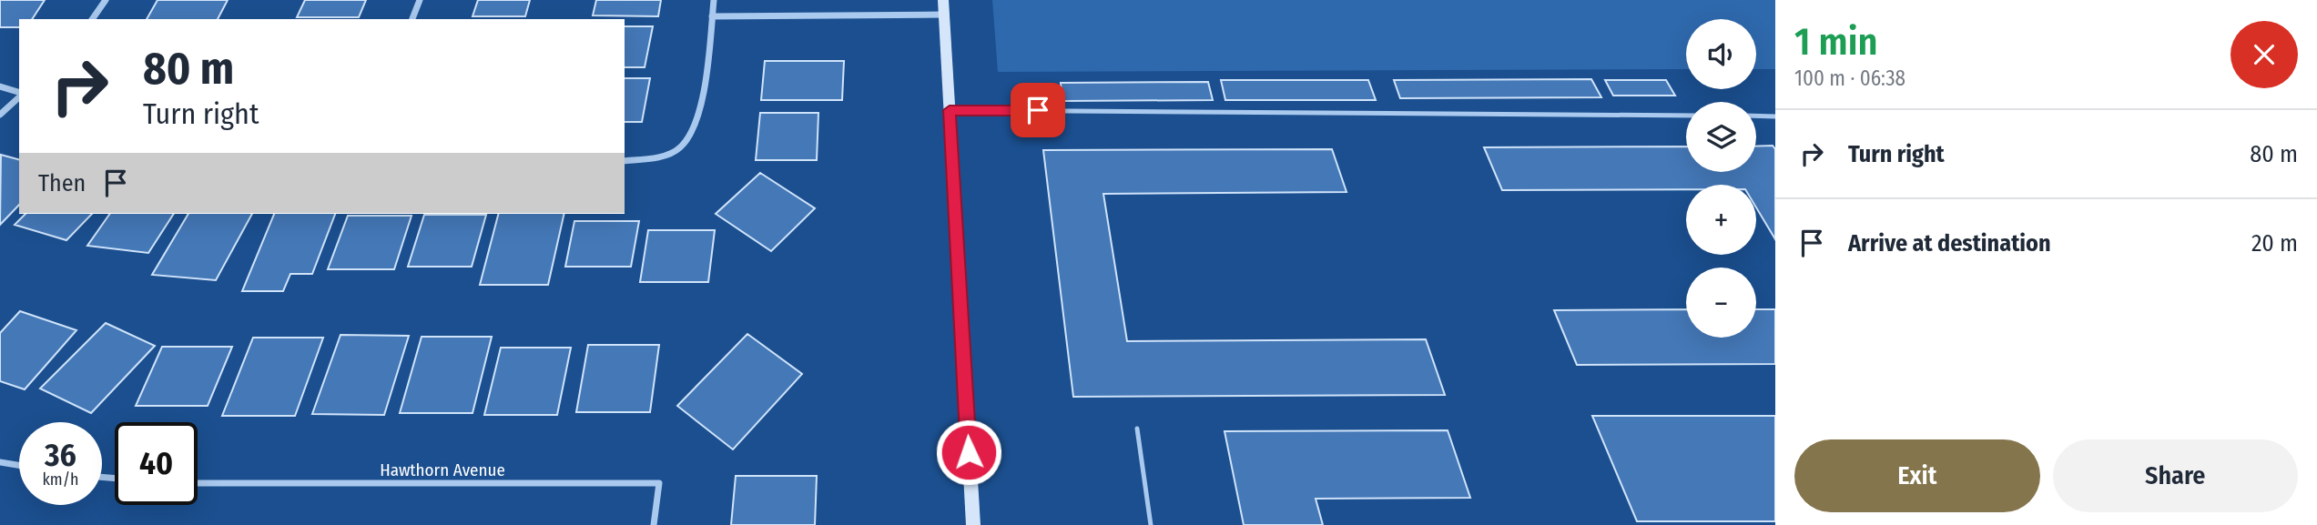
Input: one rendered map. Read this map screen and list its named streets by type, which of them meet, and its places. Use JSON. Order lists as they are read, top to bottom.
{
  "streets": {
    "street": ["Hawthorn Avenue"]
  },
  "page": {
    "heading": ["1 min", "100 m · 06:38"],
    "map_buttons": ["+", "−"],
    "turn": ["80 m", "Turn right"],
    "list": [
      {
        "name": "Turn right",
        "value": "80 m"
      },
      {
        "name": "Arrive at destination",
        "value": "20 m"
      }
    ],
    "then": "Then",
    "speed": "36 km/h",
    "limit": "40",
    "buttons": ["Exit", "Share"]
  }
}
